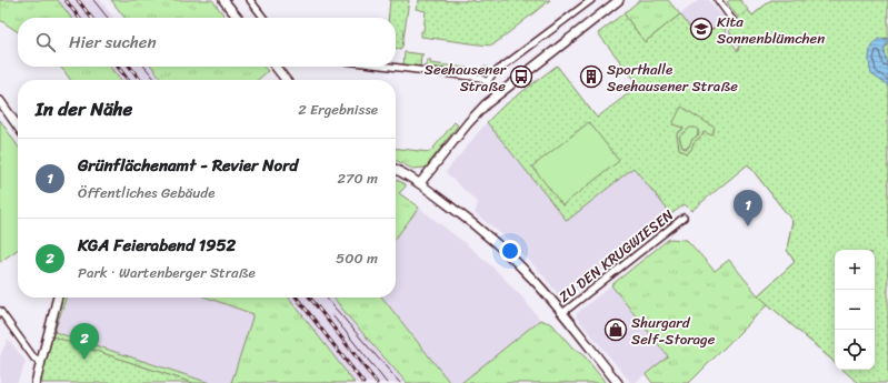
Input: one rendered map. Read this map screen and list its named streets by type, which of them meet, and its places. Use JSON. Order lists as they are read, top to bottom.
{
  "streets": {
    "street": ["ZU DEN KRUGWIESEN"]
  },
  "places": {
    "school or university": ["Kita Sonnenblümchen"],
    "bus stop": ["Seehausener Straße"],
    "building": ["Sporthalle Seehausener Straße"],
    "shop": ["Shurgard Self-Storage"]
  },
  "page": {
    "search": "Hier suchen",
    "heading": ["In der Nähe", "2 Ergebnisse"],
    "list": [
      {
        "mark": "1",
        "name": "Grünflächenamt - Revier Nord",
        "note": "Öffentliches Gebäude",
        "value": "270 m"
      },
      {
        "mark": "2",
        "name": "KGA Feierabend 1952",
        "note": "Park · Wartenberger Straße",
        "value": "500 m"
      }
    ],
    "pins": ["1", "2"],
    "map_buttons": ["+", "−"]
  }
}
